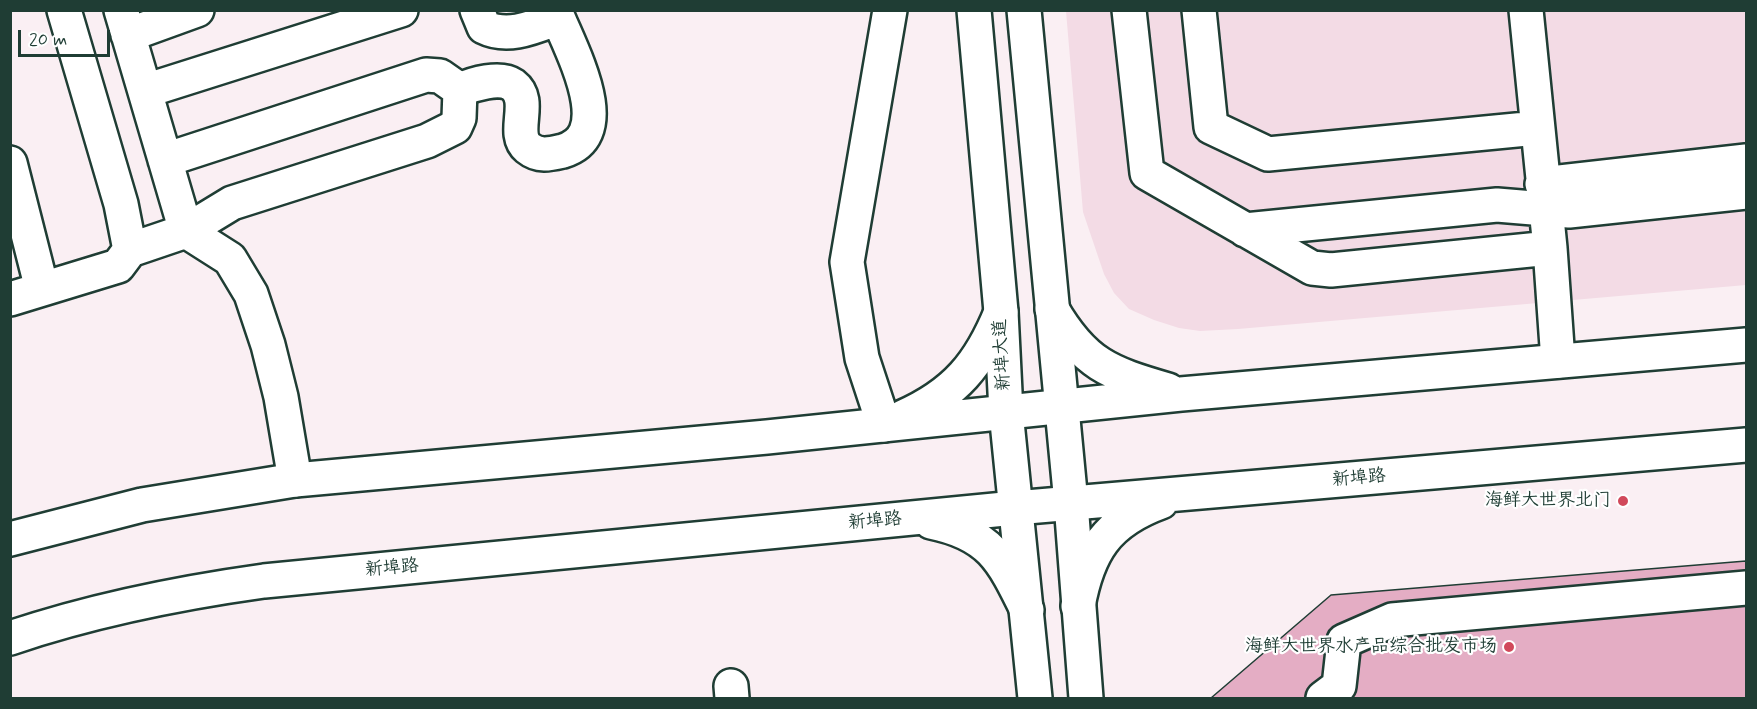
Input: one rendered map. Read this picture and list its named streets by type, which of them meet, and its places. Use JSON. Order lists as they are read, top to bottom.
{
  "streets": {
    "main road": ["新埠大道", "新埠路"]
  },
  "crossings": [
    ["新埠大道", "新埠路"]
  ],
  "places": ["海鲜大世界北门", "海鲜大世界水产品综合批发市场"],
  "scale_bar": "20 m"
}
